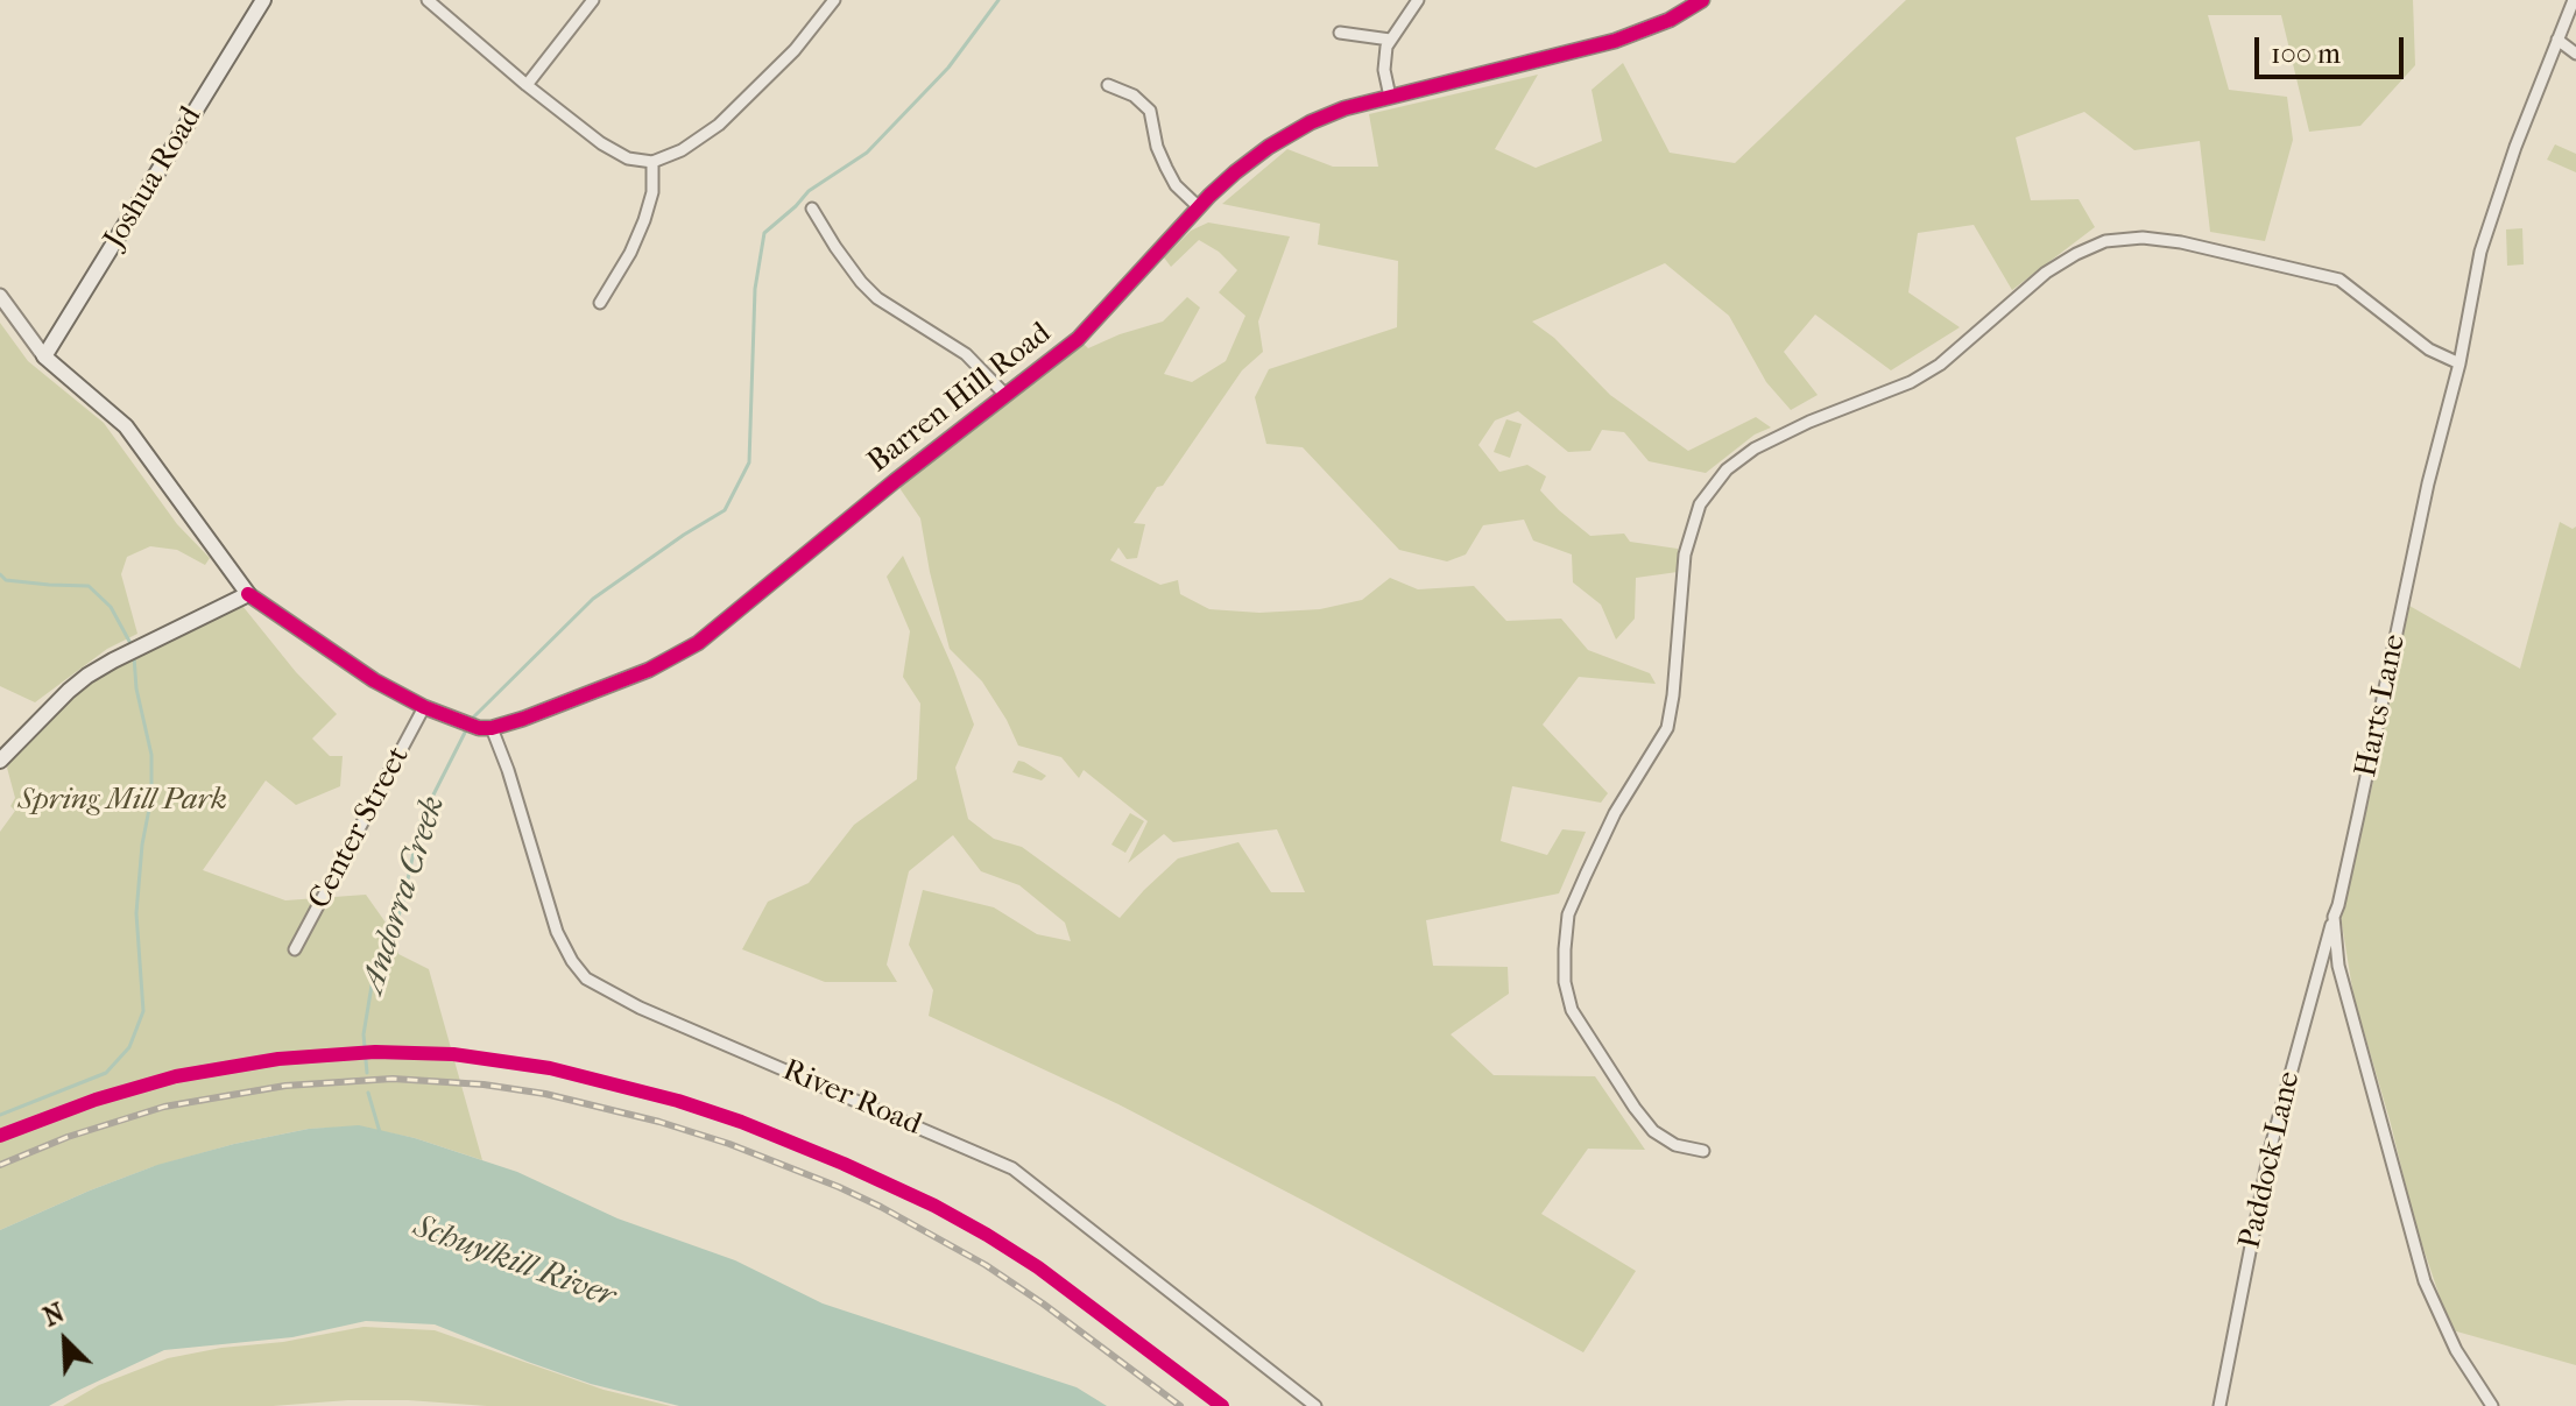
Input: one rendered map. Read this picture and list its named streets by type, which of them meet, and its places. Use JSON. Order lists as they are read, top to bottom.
{
  "streets": {
    "main road": ["Joshua Road"],
    "street": [
      "Barren Hill Road",
      "Harts Lane",
      "Center Street",
      "River Road",
      "Paddock Lane"
    ]
  },
  "crossings": [
    ["Barren Hill Road", "Center Street"],
    ["Barren Hill Road", "River Road"],
    ["Harts Lane", "Paddock Lane"]
  ],
  "water": ["Andorra Creek", "Schuylkill River"],
  "parks": ["Spring Mill Park"],
  "scale_bar": "100 m",
  "north": "top left"
}
